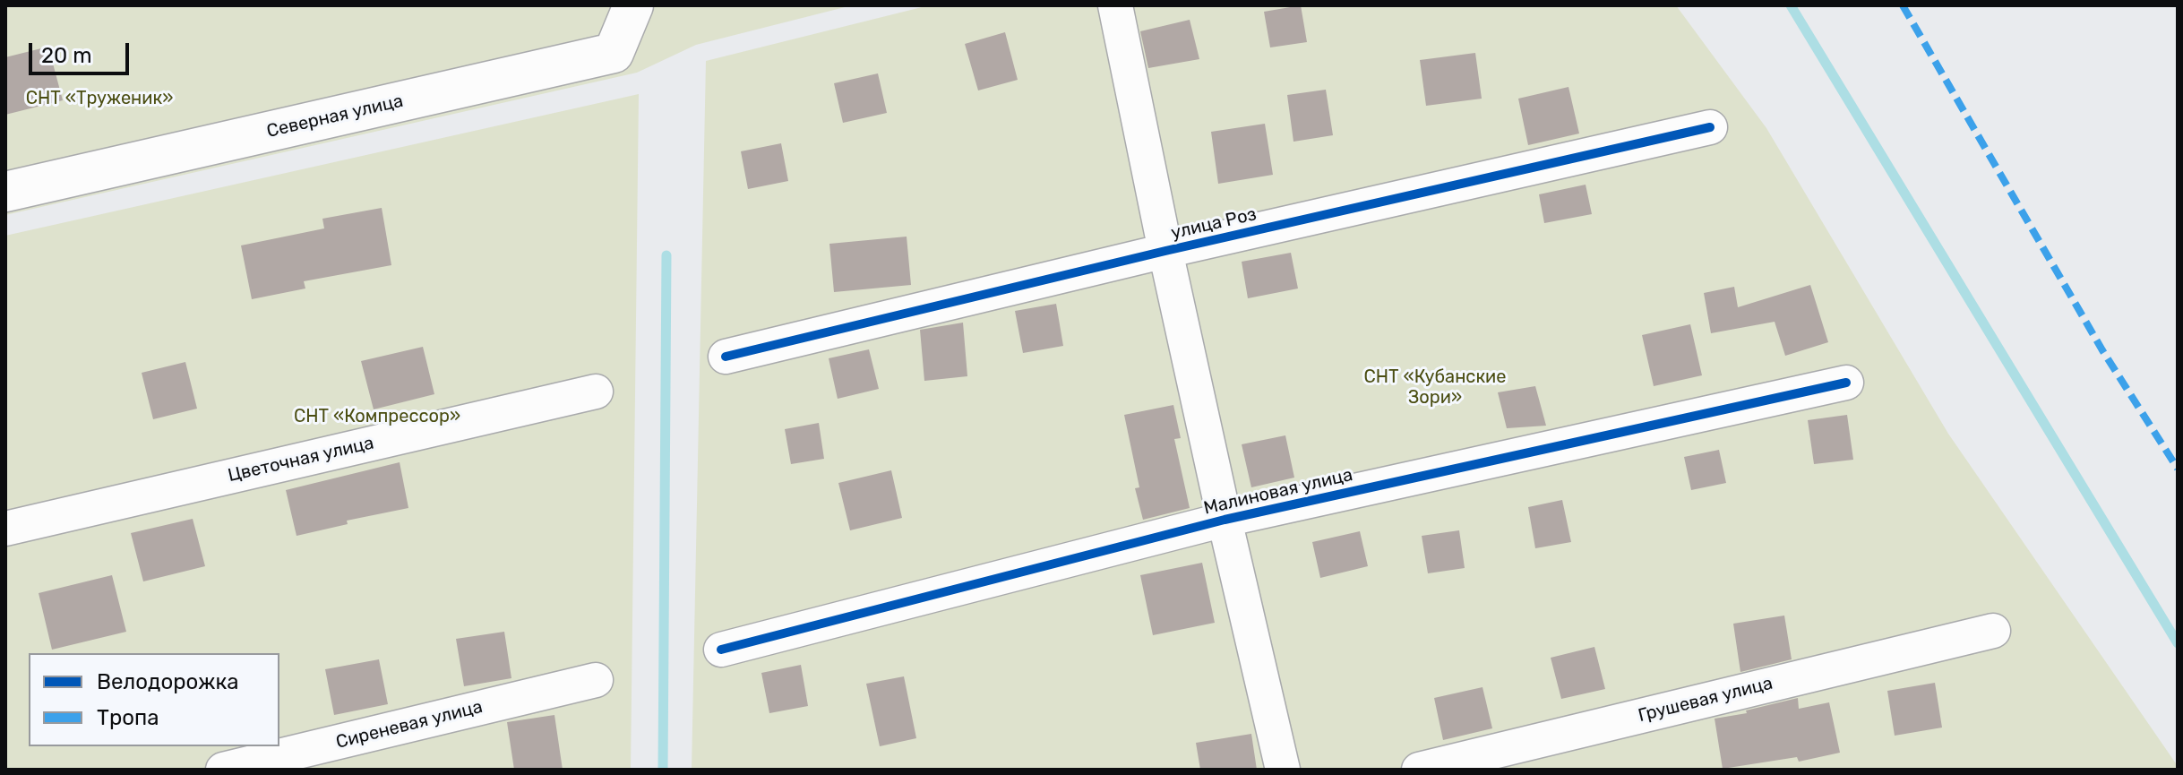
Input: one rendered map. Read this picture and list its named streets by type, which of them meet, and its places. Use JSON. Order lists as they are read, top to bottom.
{
  "streets": {
    "street": [
      "Северная улица",
      "улица Роз",
      "Цветочная улица",
      "Малиновая улица",
      "Грушевая улица",
      "Сиреневая улица"
    ]
  },
  "parks": ["СНТ «Труженик»", "СНТ «Кубанские Зори»", "СНТ «Компрессор»"],
  "legend": ["Велодорожка", "Тропа"],
  "scale_bar": "20 m"
}
